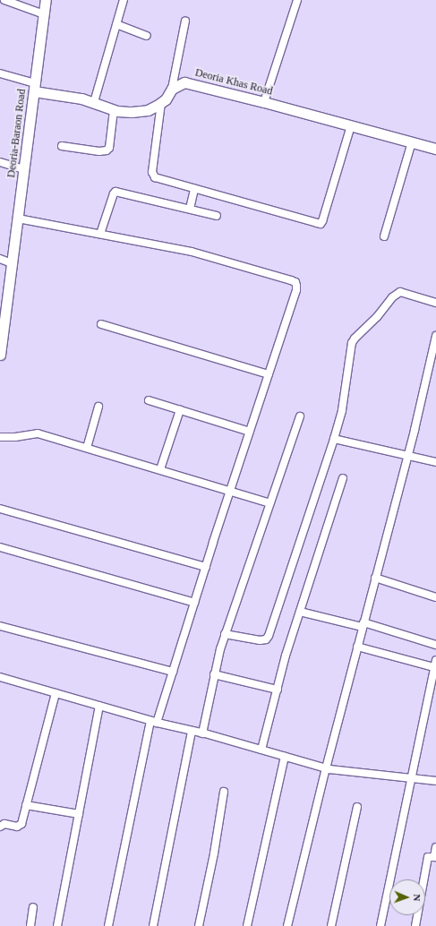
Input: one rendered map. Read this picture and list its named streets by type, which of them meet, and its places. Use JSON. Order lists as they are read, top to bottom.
{
  "streets": {
    "street": ["Deoria Khas Road", "Deoria-Baraon Road"]
  },
  "north": "right"
}
